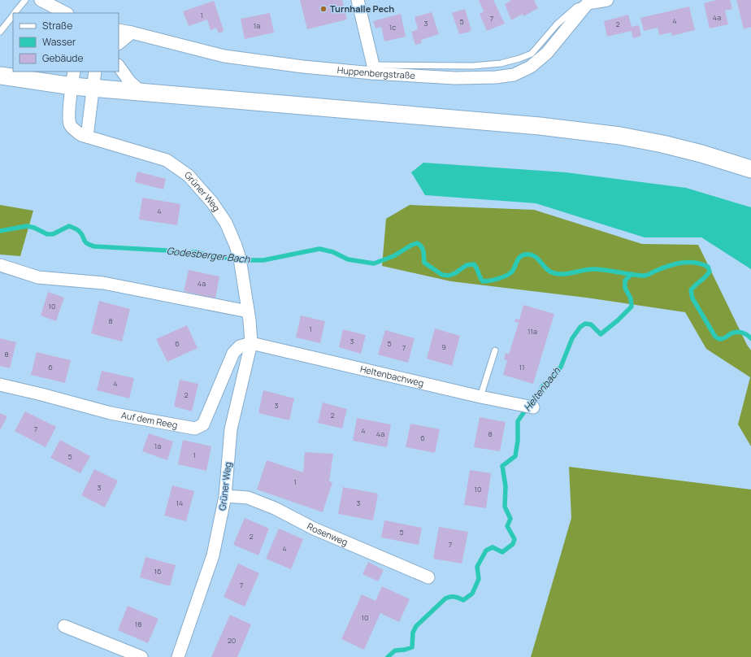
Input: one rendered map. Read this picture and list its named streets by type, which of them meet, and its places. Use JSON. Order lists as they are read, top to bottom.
{
  "streets": {
    "street": [
      "Huppenbergstraße",
      "Grüner Weg",
      "Heltenbachweg",
      "Auf dem Reeg",
      "Rosenweg"
    ]
  },
  "crossings": [
    ["Grüner Weg", "Heltenbachweg"],
    ["Grüner Weg", "Auf dem Reeg"],
    ["Grüner Weg", "Rosenweg"],
    ["Heltenbachweg", "Auf dem Reeg"]
  ],
  "water": ["Godesberger Bach", "Heltenbach"],
  "places": ["Turnhalle Pech"],
  "house_numbers": [
    "1",
    "4a",
    "7",
    "4",
    "5",
    "3",
    "2",
    "1a",
    "1c",
    "4",
    "4a",
    "10",
    "8",
    "1",
    "11a",
    "3",
    "6",
    "5",
    "9",
    "7",
    "8",
    "6",
    "11",
    "4",
    "2",
    "3",
    "2",
    "7",
    "4",
    "4a",
    "8",
    "6",
    "1a",
    "1",
    "5",
    "1",
    "3",
    "10",
    "14",
    "3",
    "5",
    "2",
    "7",
    "4",
    "16",
    "7",
    "10",
    "18",
    "20"
  ],
  "legend": ["Straße", "Wasser", "Gebäude"]
}
